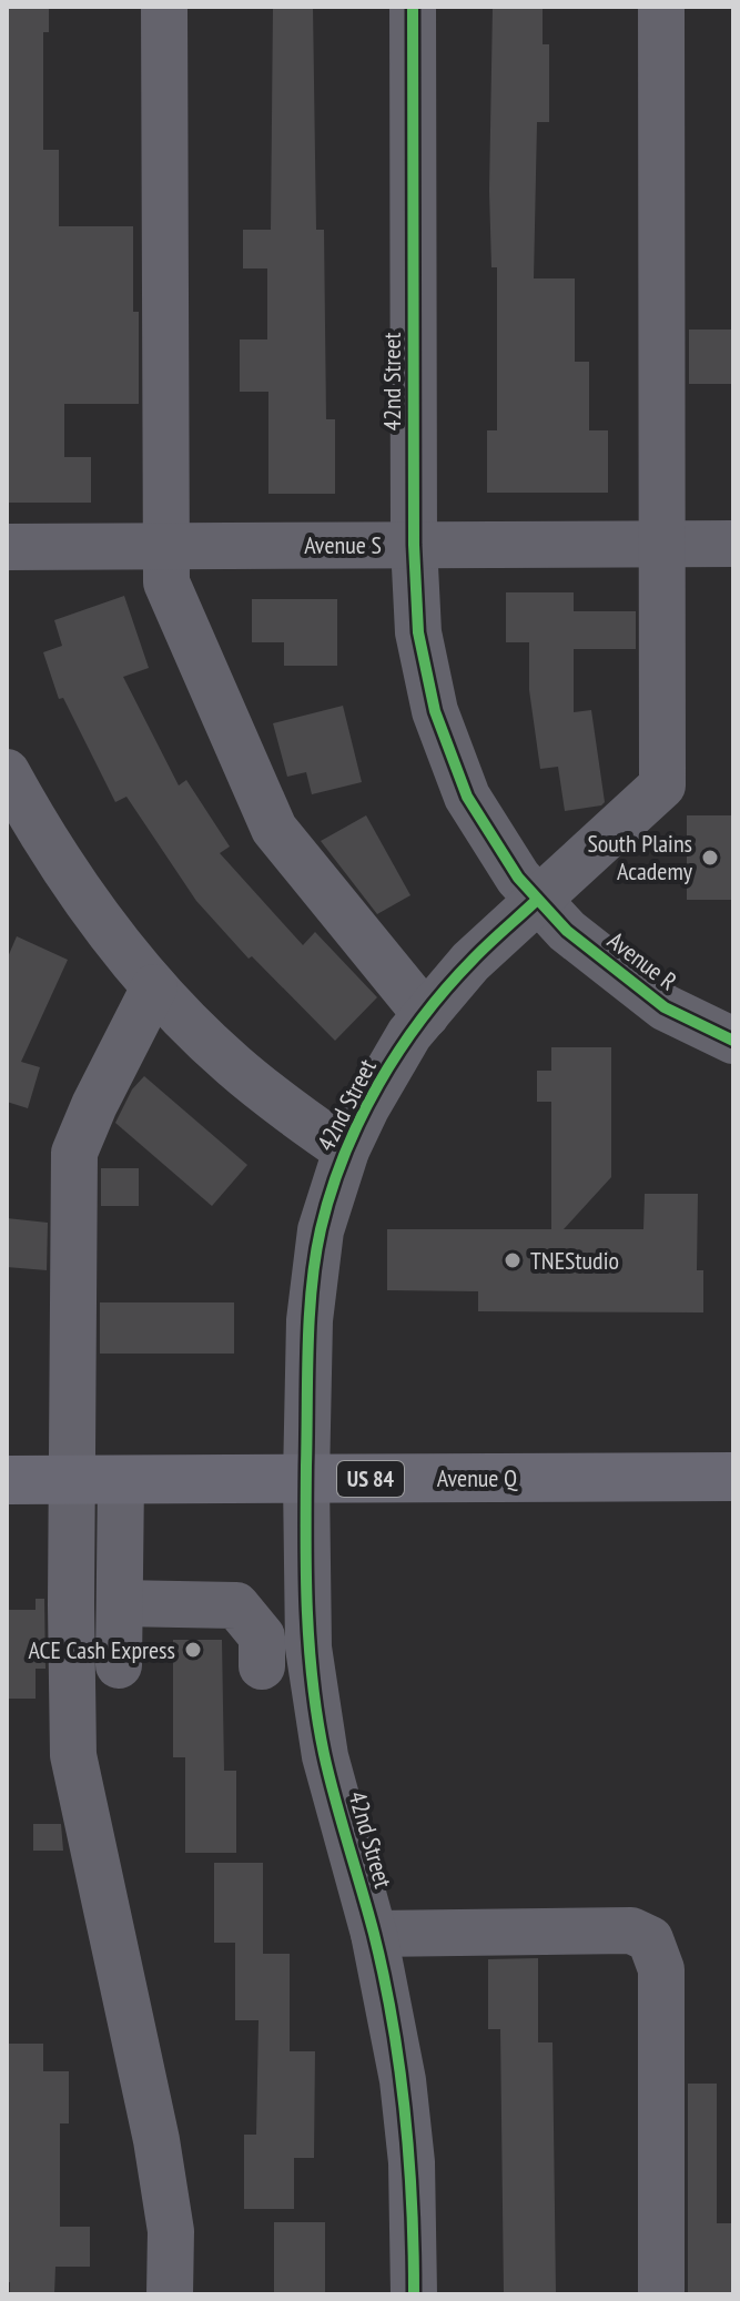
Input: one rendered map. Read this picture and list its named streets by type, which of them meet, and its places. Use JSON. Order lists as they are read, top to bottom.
{
  "streets": {
    "highway": ["Avenue Q", "US 84"],
    "street": ["42nd Street", "Avenue S", "Avenue R"]
  },
  "crossings": [
    ["42nd Street", "Avenue S"],
    ["42nd Street", "Avenue R"],
    ["42nd Street", "Avenue Q"]
  ],
  "places": ["South Plains Academy", "TNEStudio", "ACE Cash Express"]
}
